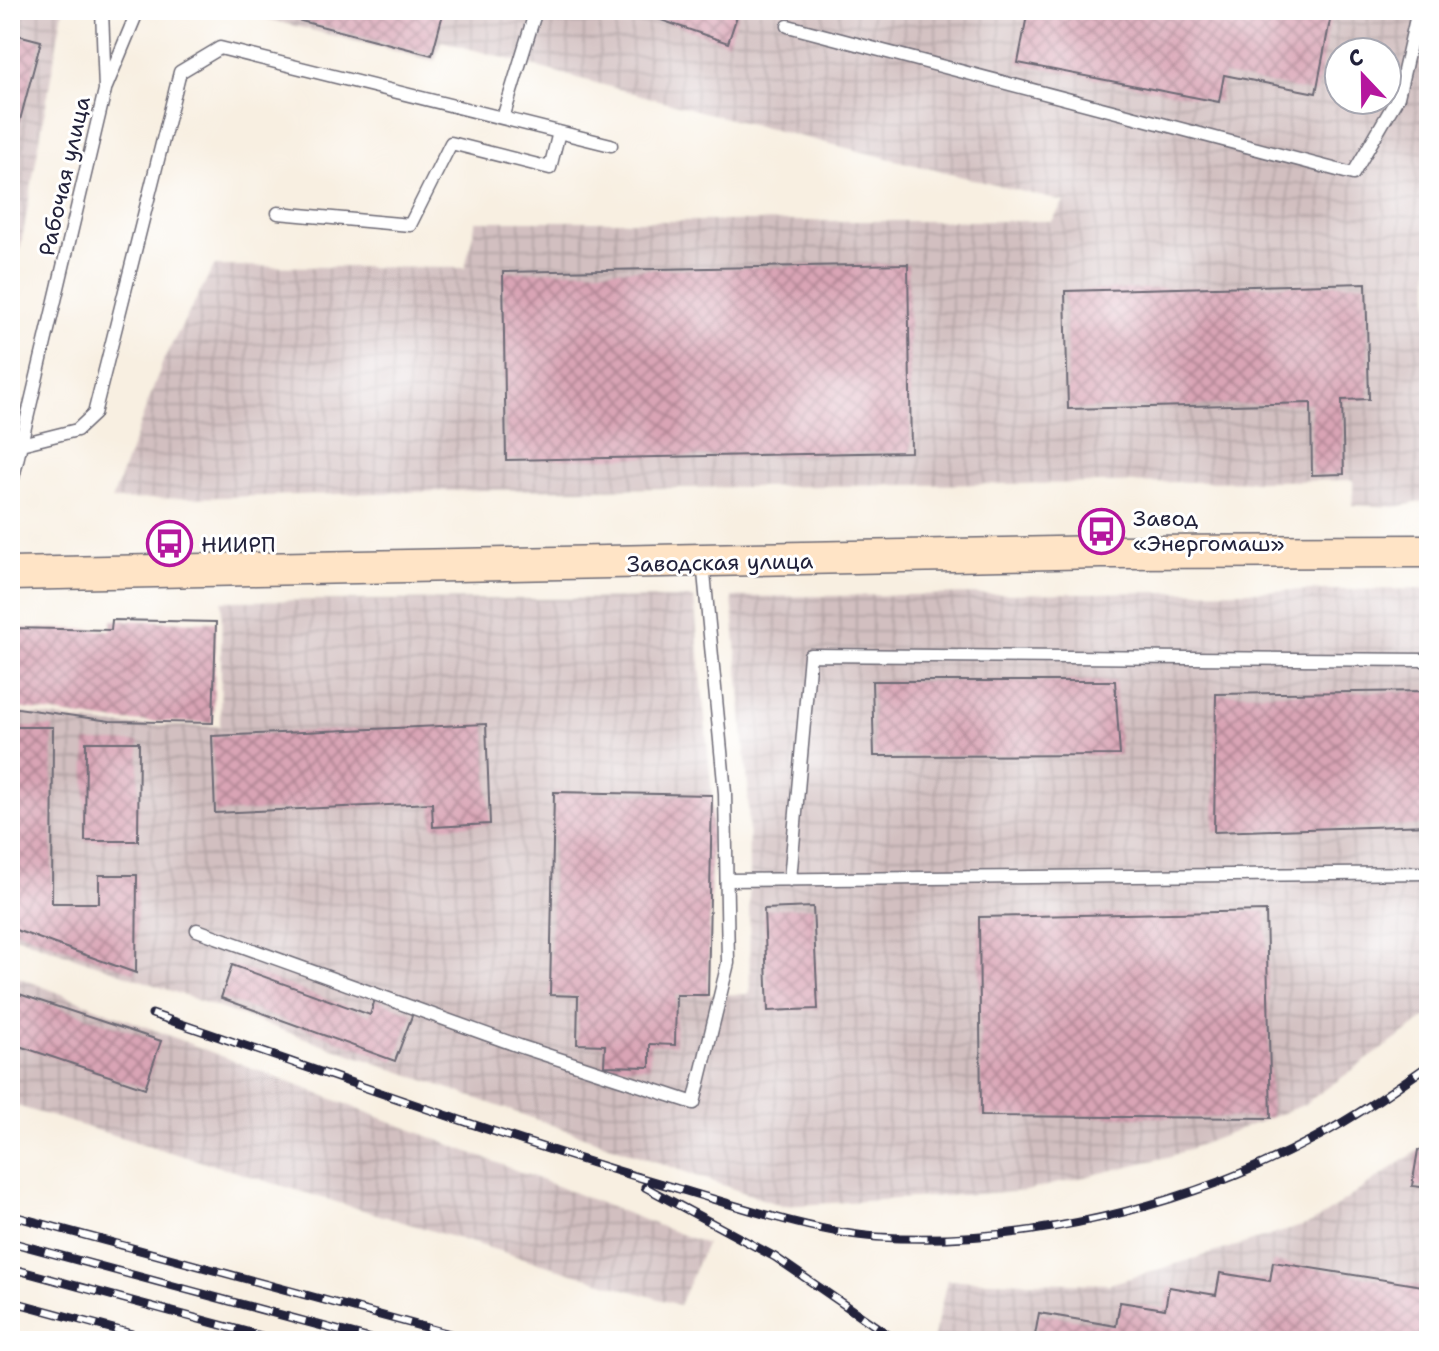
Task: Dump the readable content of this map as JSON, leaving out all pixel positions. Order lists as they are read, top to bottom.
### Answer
{
  "streets": {
    "street": ["Заводская улица"],
    "lane": ["Рабочая улица"]
  },
  "places": {
    "bus stop": ["Завод «Энергомаш»", "НИИРП"]
  },
  "north": "top"
}
